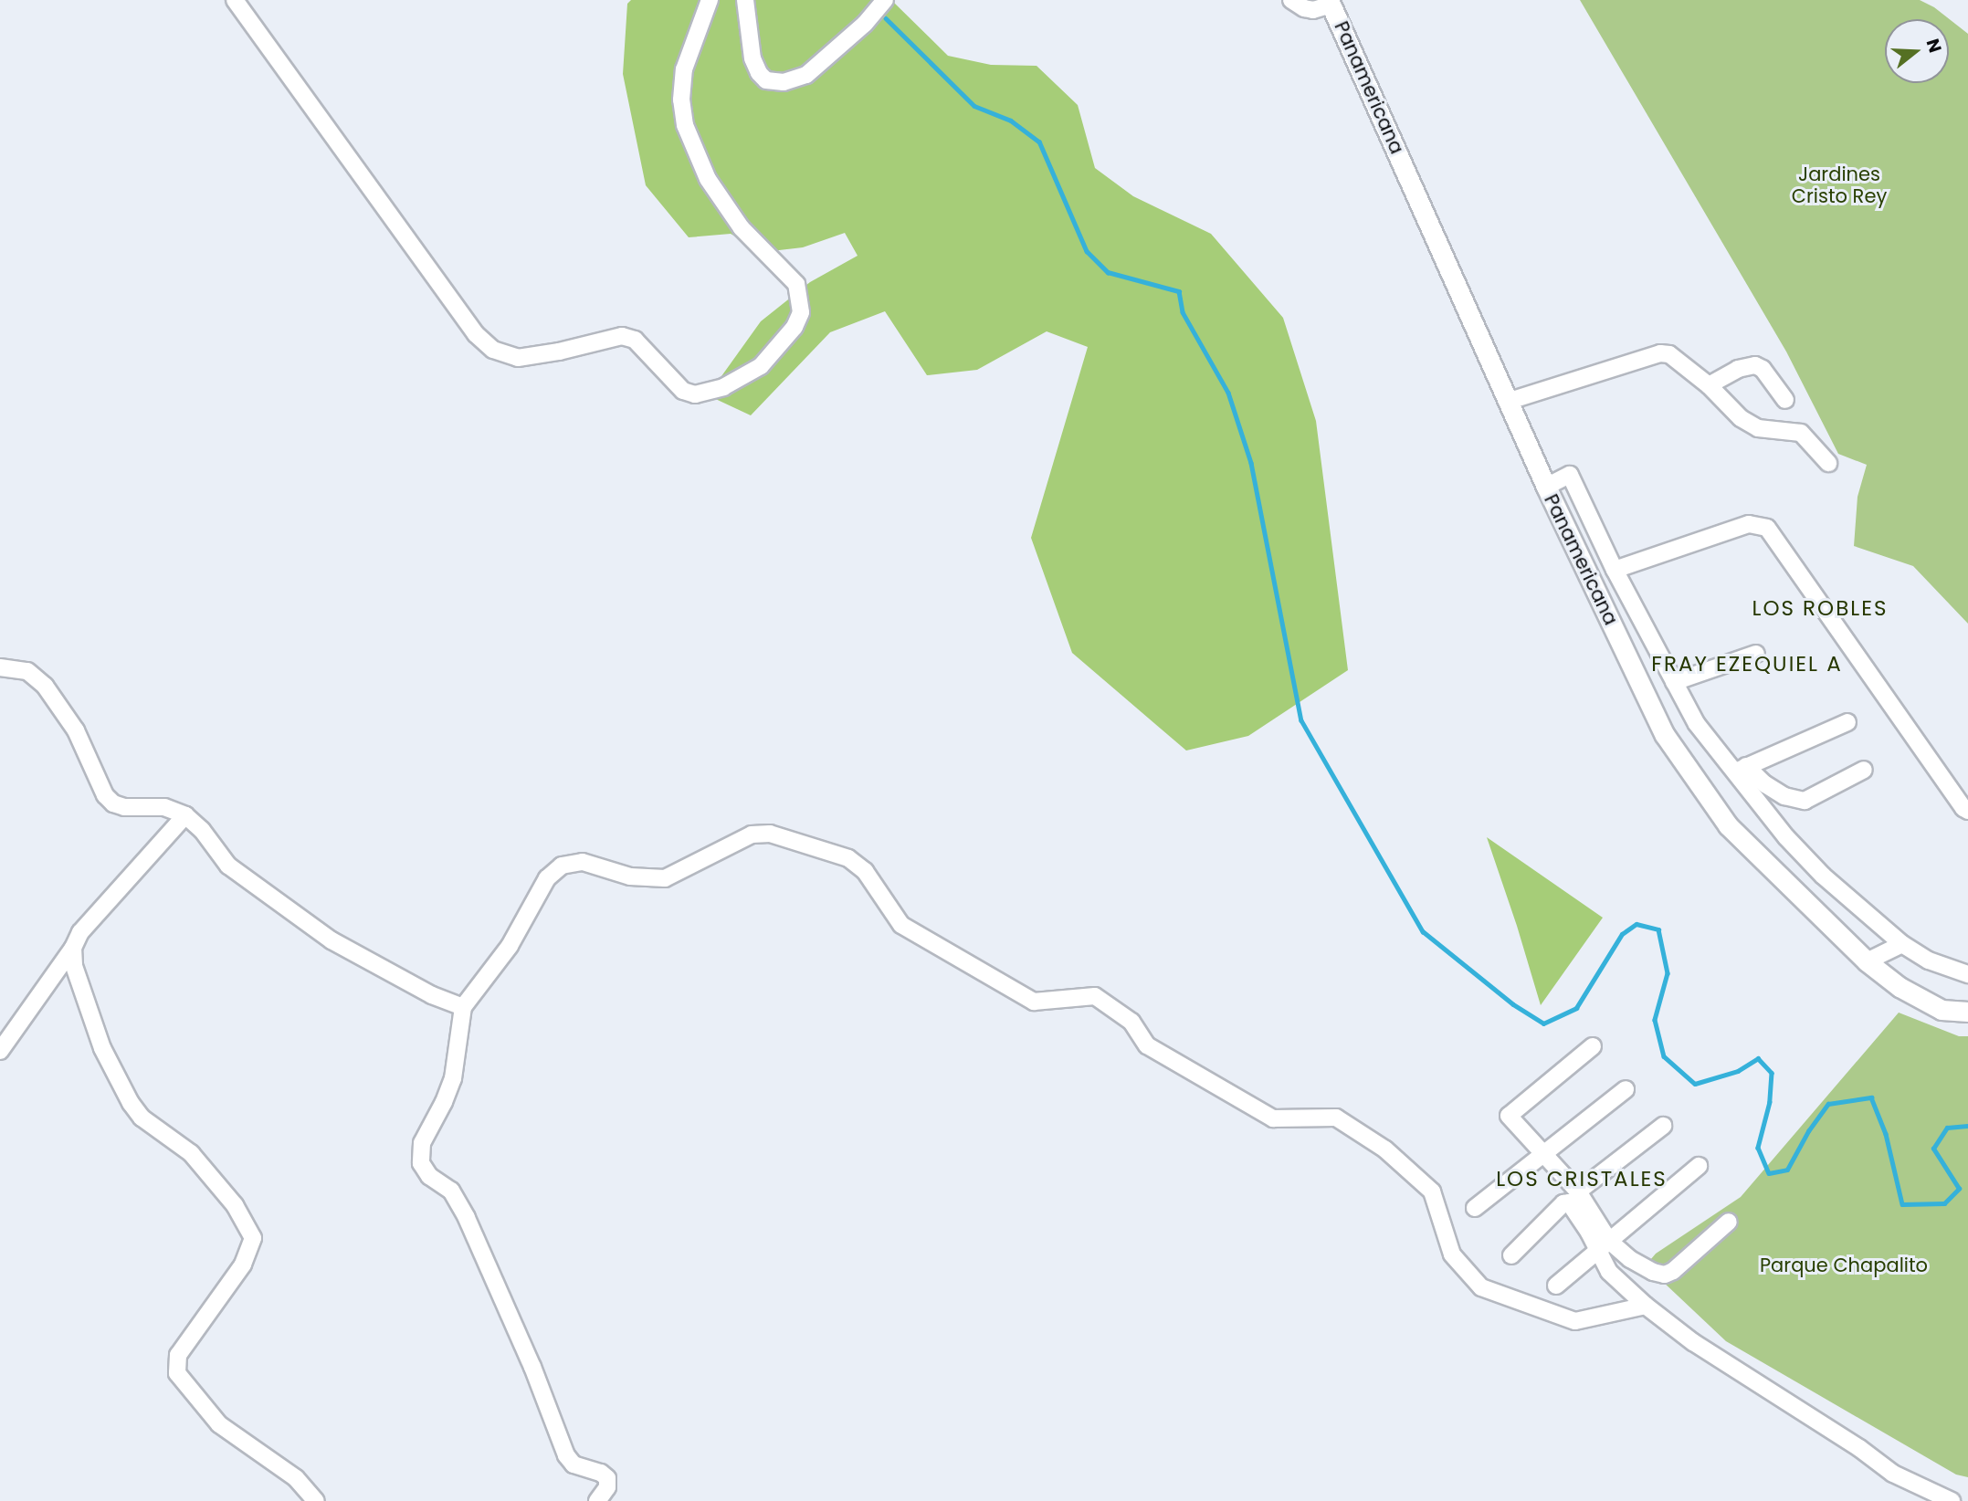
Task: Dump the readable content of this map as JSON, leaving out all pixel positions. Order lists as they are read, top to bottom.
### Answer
{
  "streets": {
    "main road": ["Panamericana"]
  },
  "districts": ["LOS ROBLES", "FRAY EZEQUIEL A", "LOS CRISTALES"],
  "parks": ["Jardines Cristo Rey", "Parque Chapalito"],
  "north": "right"
}
